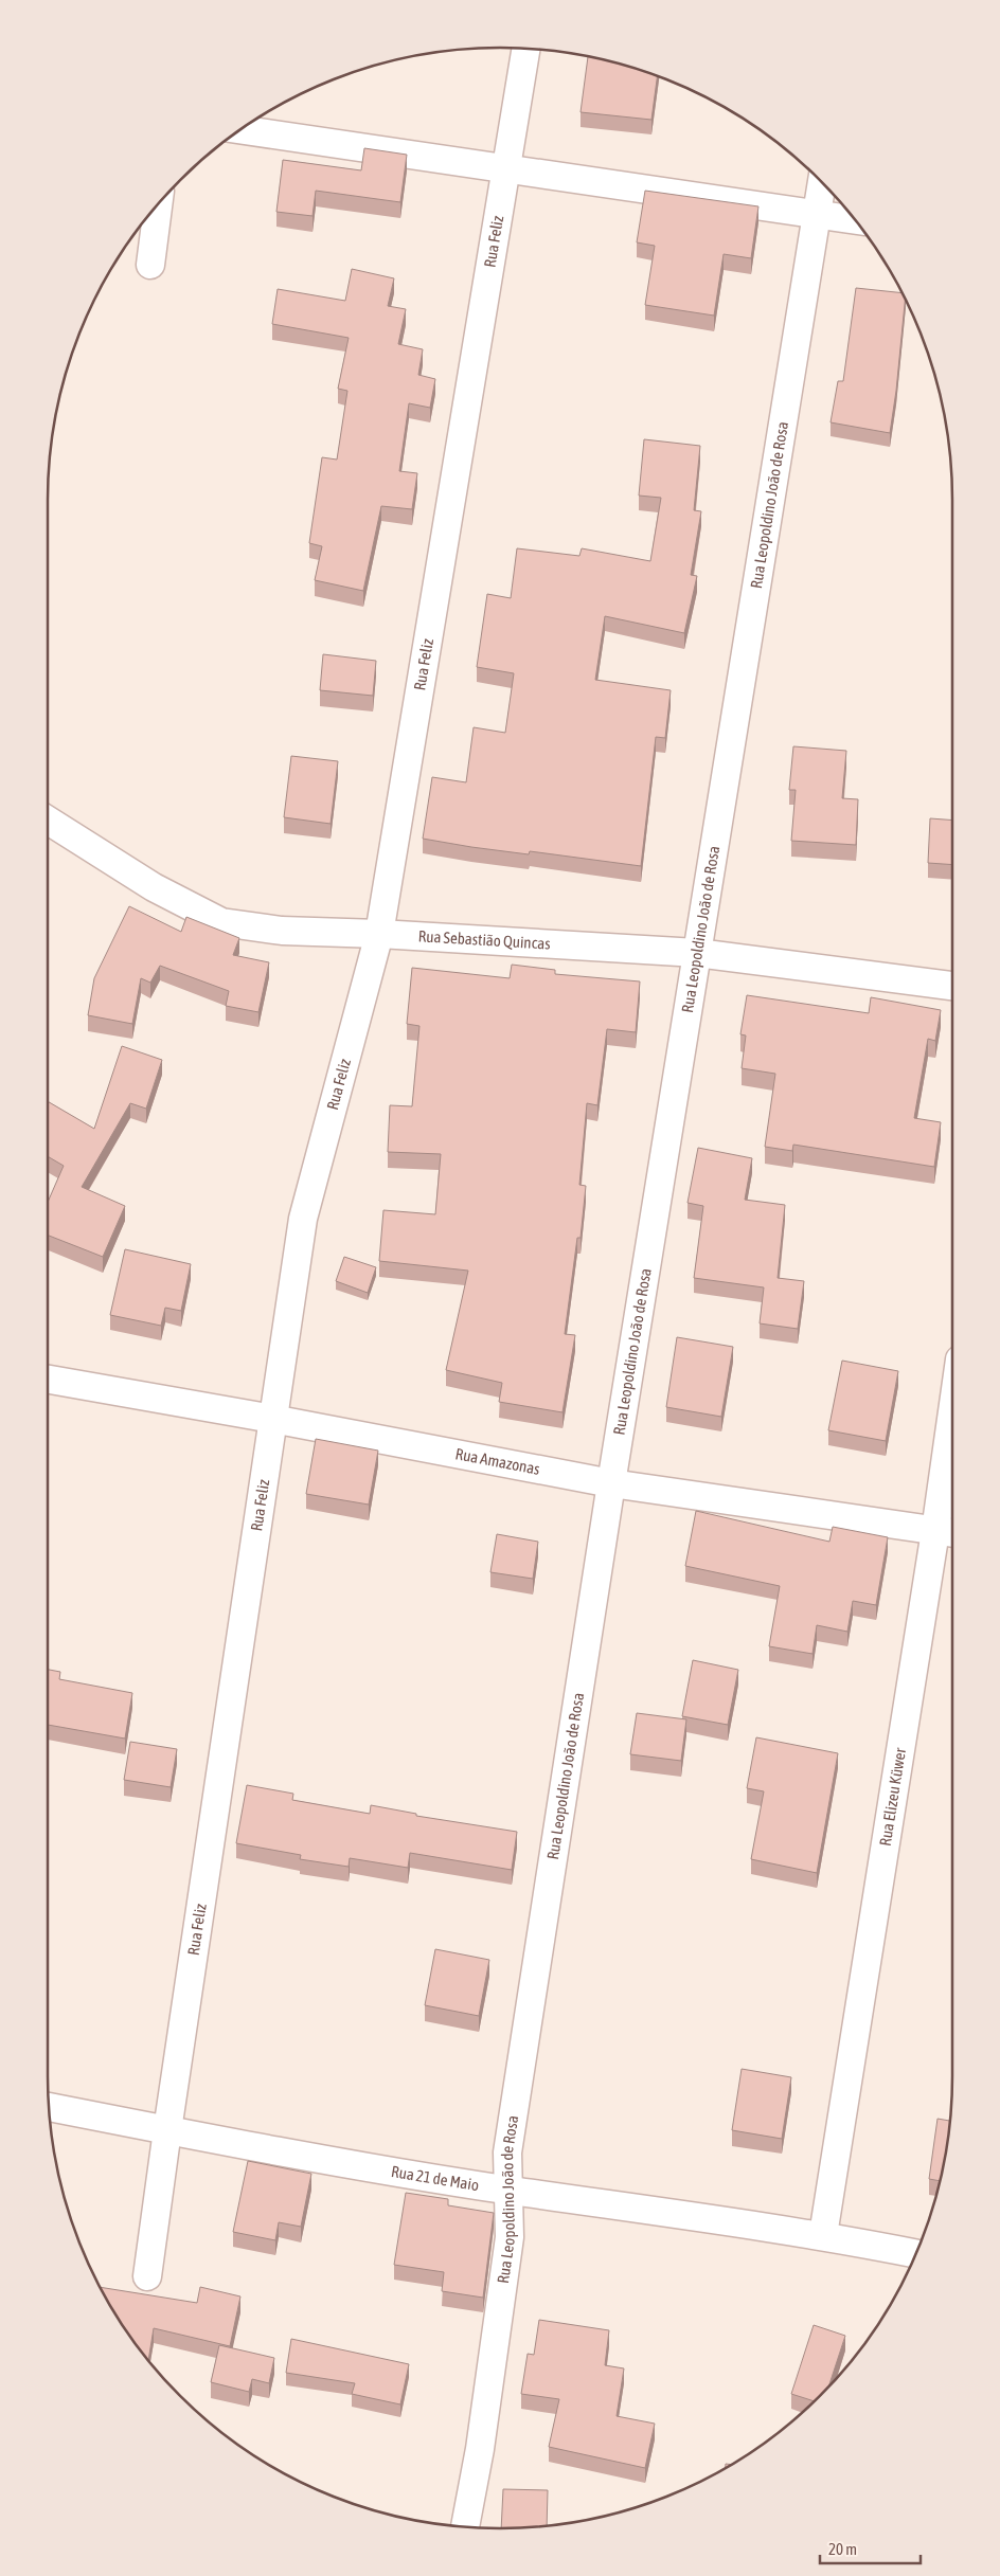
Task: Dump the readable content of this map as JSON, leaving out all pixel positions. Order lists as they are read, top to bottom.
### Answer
{
  "streets": {
    "street": [
      "Rua Feliz",
      "Rua Leopoldino João de Rosa",
      "Rua Sebastião Quincas",
      "Rua Amazonas",
      "Rua Elizeu Küwer",
      "Rua 21 de Maio"
    ]
  },
  "crossings": [
    ["Rua Feliz", "Rua Sebastião Quincas"],
    ["Rua Feliz", "Rua Amazonas"],
    ["Rua Feliz", "Rua 21 de Maio"],
    ["Rua Leopoldino João de Rosa", "Rua Sebastião Quincas"],
    ["Rua Leopoldino João de Rosa", "Rua Amazonas"],
    ["Rua Leopoldino João de Rosa", "Rua 21 de Maio"],
    ["Rua Amazonas", "Rua Elizeu Küwer"],
    ["Rua Elizeu Küwer", "Rua 21 de Maio"]
  ],
  "scale_bar": "20 m"
}
